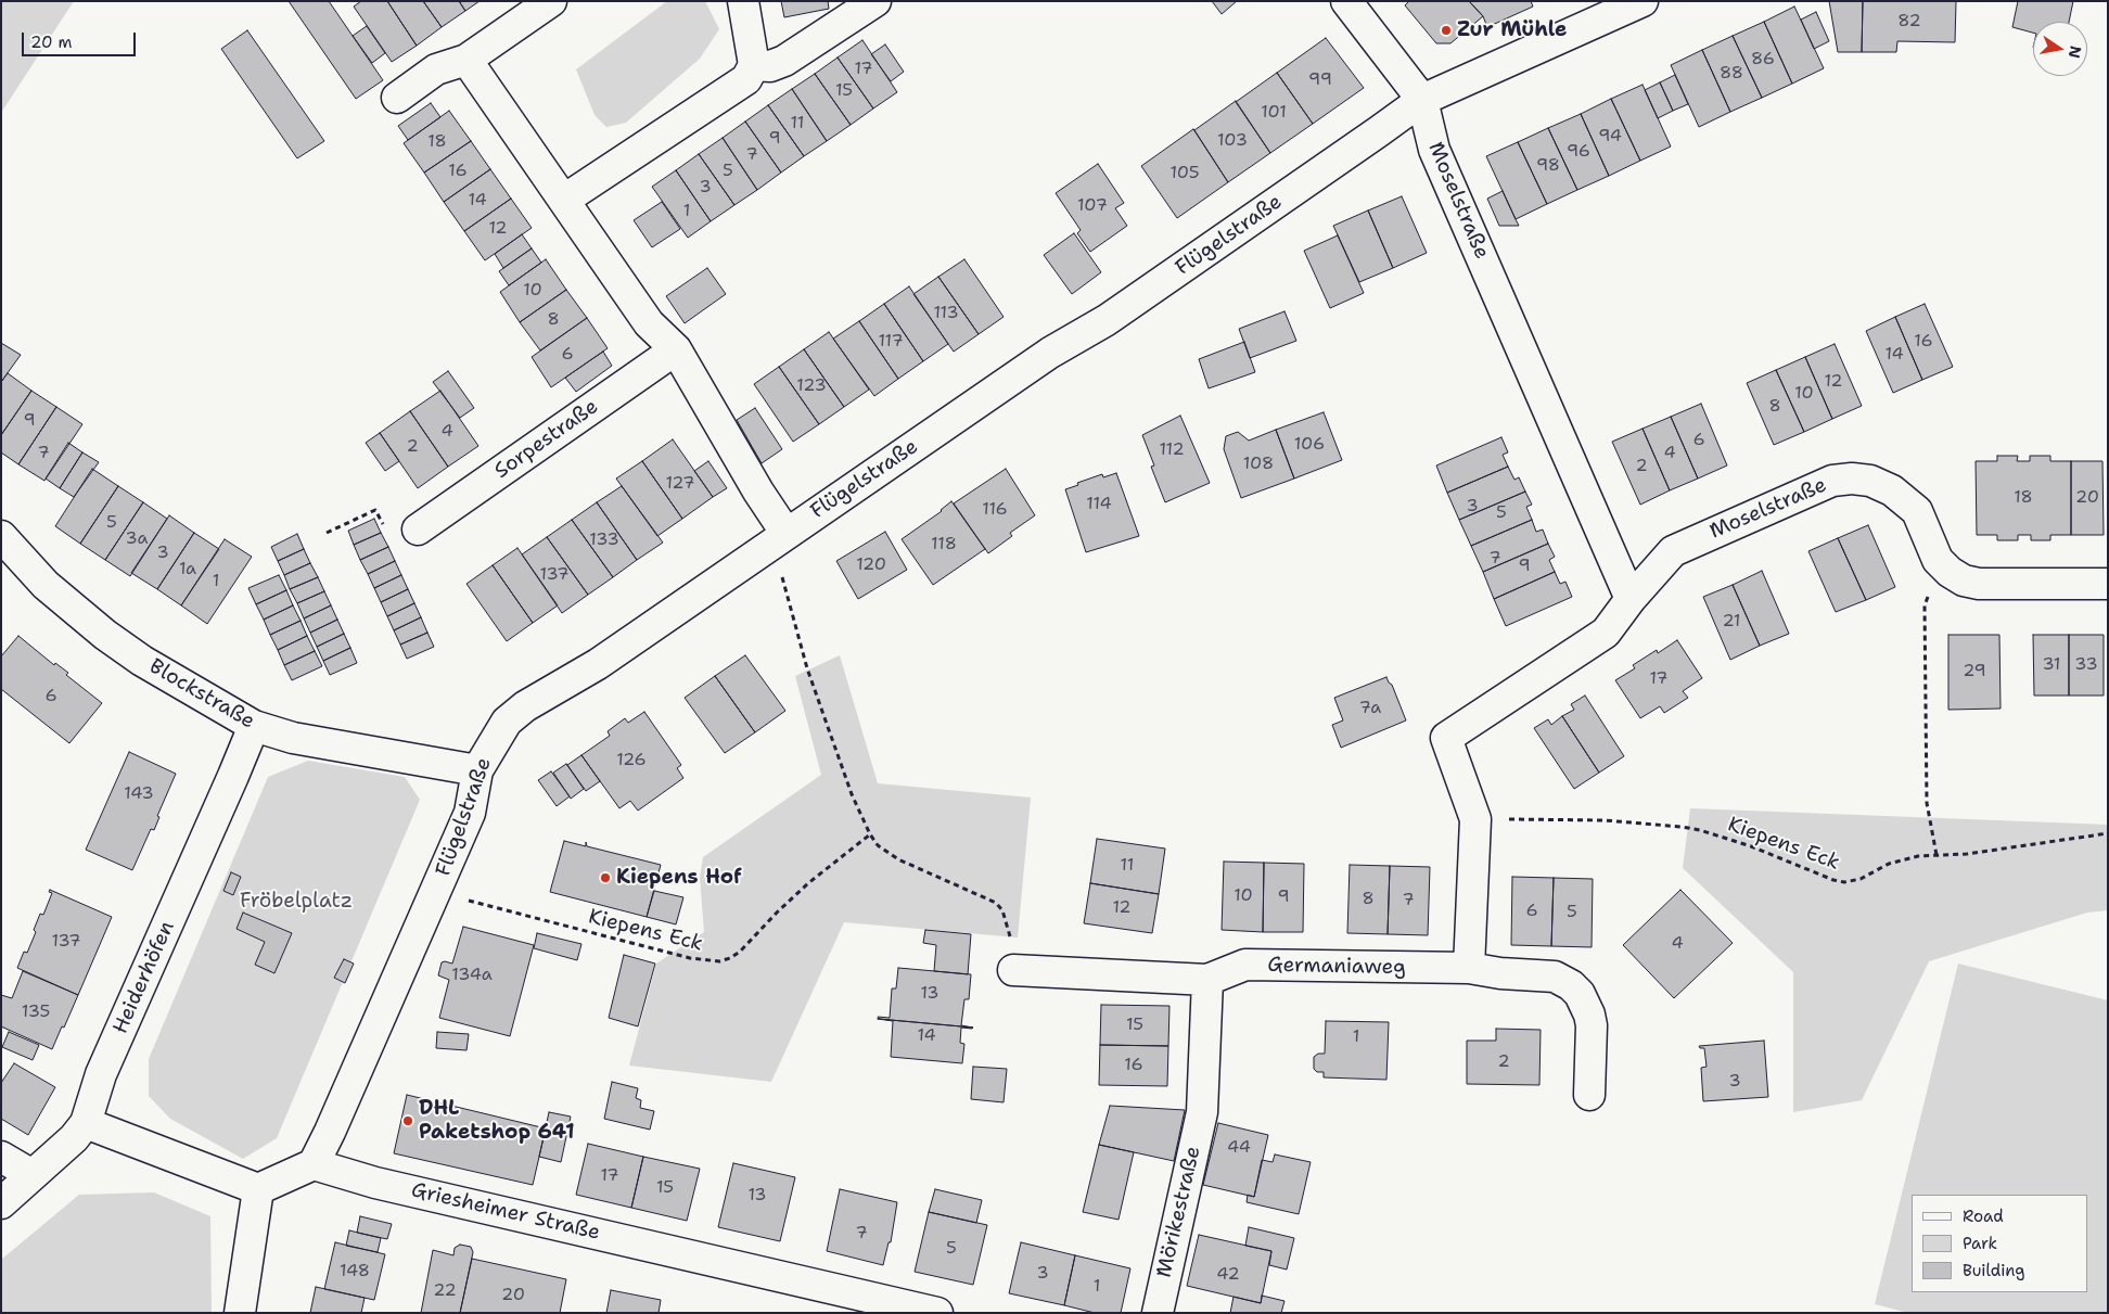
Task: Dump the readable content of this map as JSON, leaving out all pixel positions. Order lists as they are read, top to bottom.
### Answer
{
  "streets": {
    "street": [
      "Moselstraße",
      "Flügelstraße",
      "Sorpestraße",
      "Blockstraße",
      "Germaniaweg",
      "Heiderhöfen",
      "Griesheimer Straße",
      "Mörikestraße"
    ],
    "path": ["Kiepens Eck"]
  },
  "crossings": [
    ["Moselstraße", "Flügelstraße"],
    ["Moselstraße", "Kiepens Eck"],
    ["Flügelstraße", "Blockstraße"],
    ["Flügelstraße", "Kiepens Eck"],
    ["Flügelstraße", "Griesheimer Straße"],
    ["Blockstraße", "Heiderhöfen"],
    ["Germaniaweg", "Mörikestraße"]
  ],
  "parks": ["Fröbelplatz"],
  "places": ["Zur Mühle", "Kiepens Hof", "DHL Paketshop 641"],
  "house_numbers": [
    "82",
    "86",
    "17",
    "88",
    "99",
    "15",
    "101",
    "11",
    "94",
    "9",
    "103",
    "18",
    "96",
    "7",
    "98",
    "16",
    "5",
    "105",
    "3",
    "14",
    "107",
    "1",
    "12",
    "10",
    "113",
    "8",
    "117",
    "16",
    "6",
    "14",
    "12",
    "123",
    "10",
    "8",
    "9",
    "4",
    "6",
    "106",
    "2",
    "112",
    "7",
    "4",
    "108",
    "2",
    "127",
    "18",
    "20",
    "114",
    "3",
    "116",
    "5",
    "5",
    "3a",
    "133",
    "118",
    "3",
    "7",
    "120",
    "9",
    "1a",
    "137",
    "1",
    "21",
    "31",
    "33",
    "29",
    "17",
    "6",
    "7a",
    "126",
    "143",
    "11",
    "10",
    "9",
    "8",
    "7",
    "12",
    "6",
    "5",
    "137",
    "4",
    "134a",
    "13",
    "135",
    "15",
    "14",
    "1",
    "2",
    "16",
    "3",
    "44",
    "17",
    "15",
    "13",
    "7",
    "5",
    "148",
    "3",
    "42",
    "1",
    "22",
    "20"
  ],
  "legend": ["Road", "Park", "Building"],
  "scale_bar": "20 m",
  "north": "right"
}
